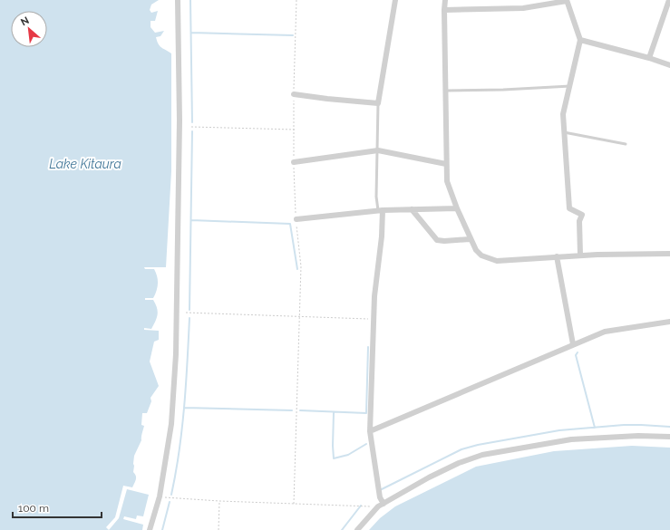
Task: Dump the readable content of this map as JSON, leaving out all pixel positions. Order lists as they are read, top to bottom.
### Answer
{
  "water": ["Lake Kitaura"],
  "scale_bar": "100 m",
  "north": "top left"
}
